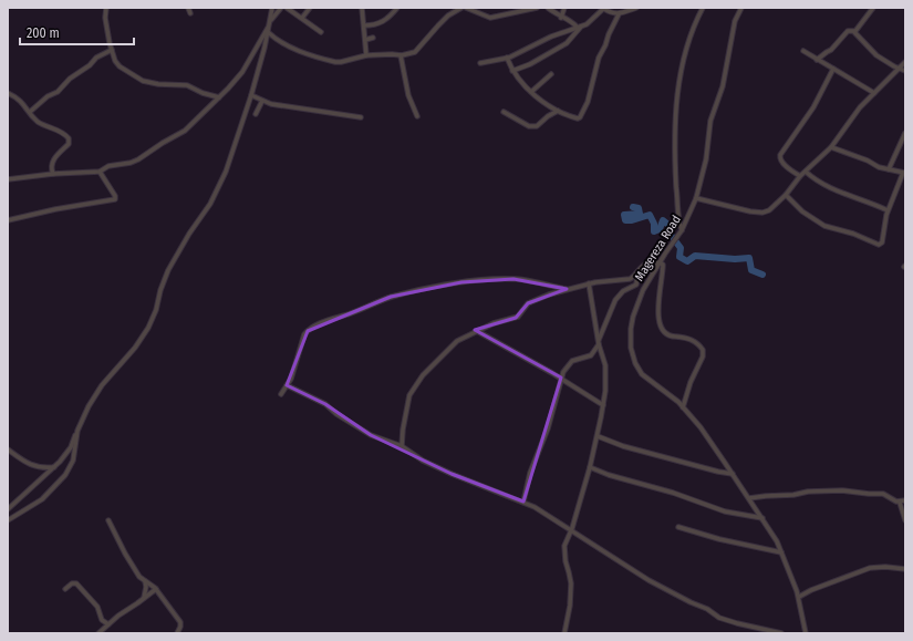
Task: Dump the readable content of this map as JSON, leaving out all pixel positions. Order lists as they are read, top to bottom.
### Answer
{
  "streets": {
    "street": ["Magereza Road"]
  },
  "scale_bar": "200 m"
}
